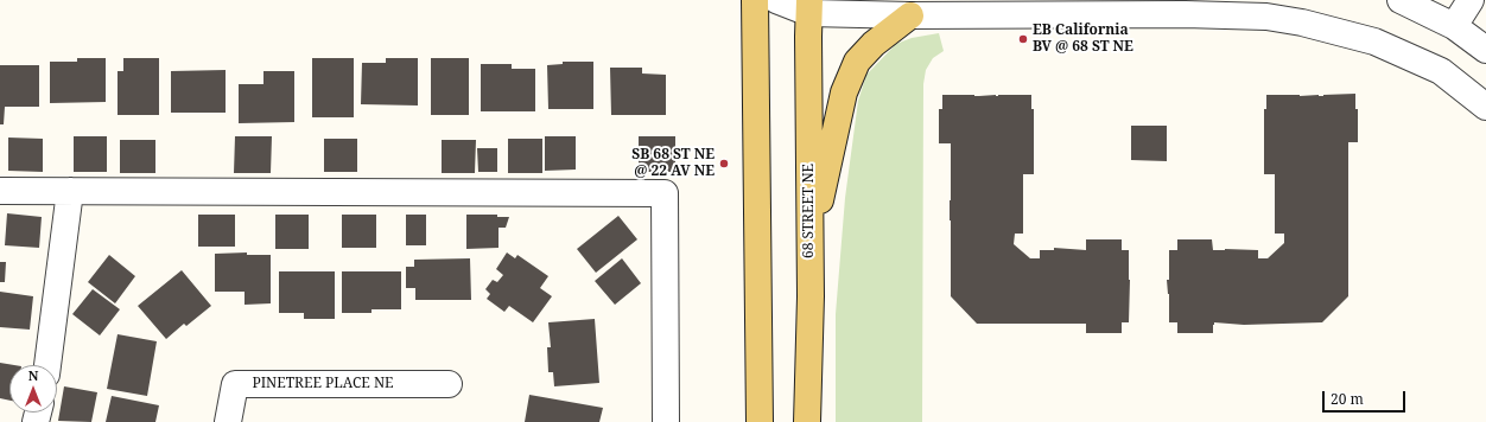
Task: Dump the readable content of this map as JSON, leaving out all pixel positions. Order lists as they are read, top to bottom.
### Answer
{
  "streets": {
    "main road": ["68 STREET NE"],
    "street": ["PINETREE PLACE NE"]
  },
  "places": ["EB California BV @ 68 ST NE", "SB 68 ST NE @ 22 AV NE"],
  "scale_bar": "20 m",
  "north": "top"
}
